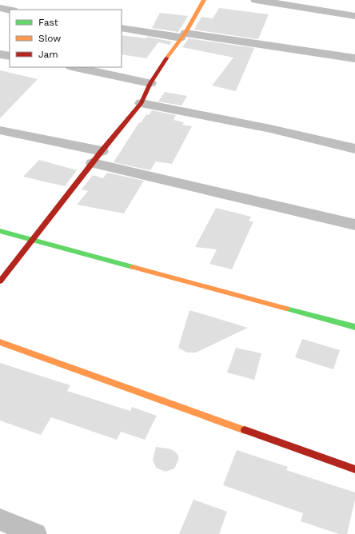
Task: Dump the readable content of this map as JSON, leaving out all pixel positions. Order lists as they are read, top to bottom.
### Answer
{
  "legend": ["Fast", "Slow", "Jam"]
}
